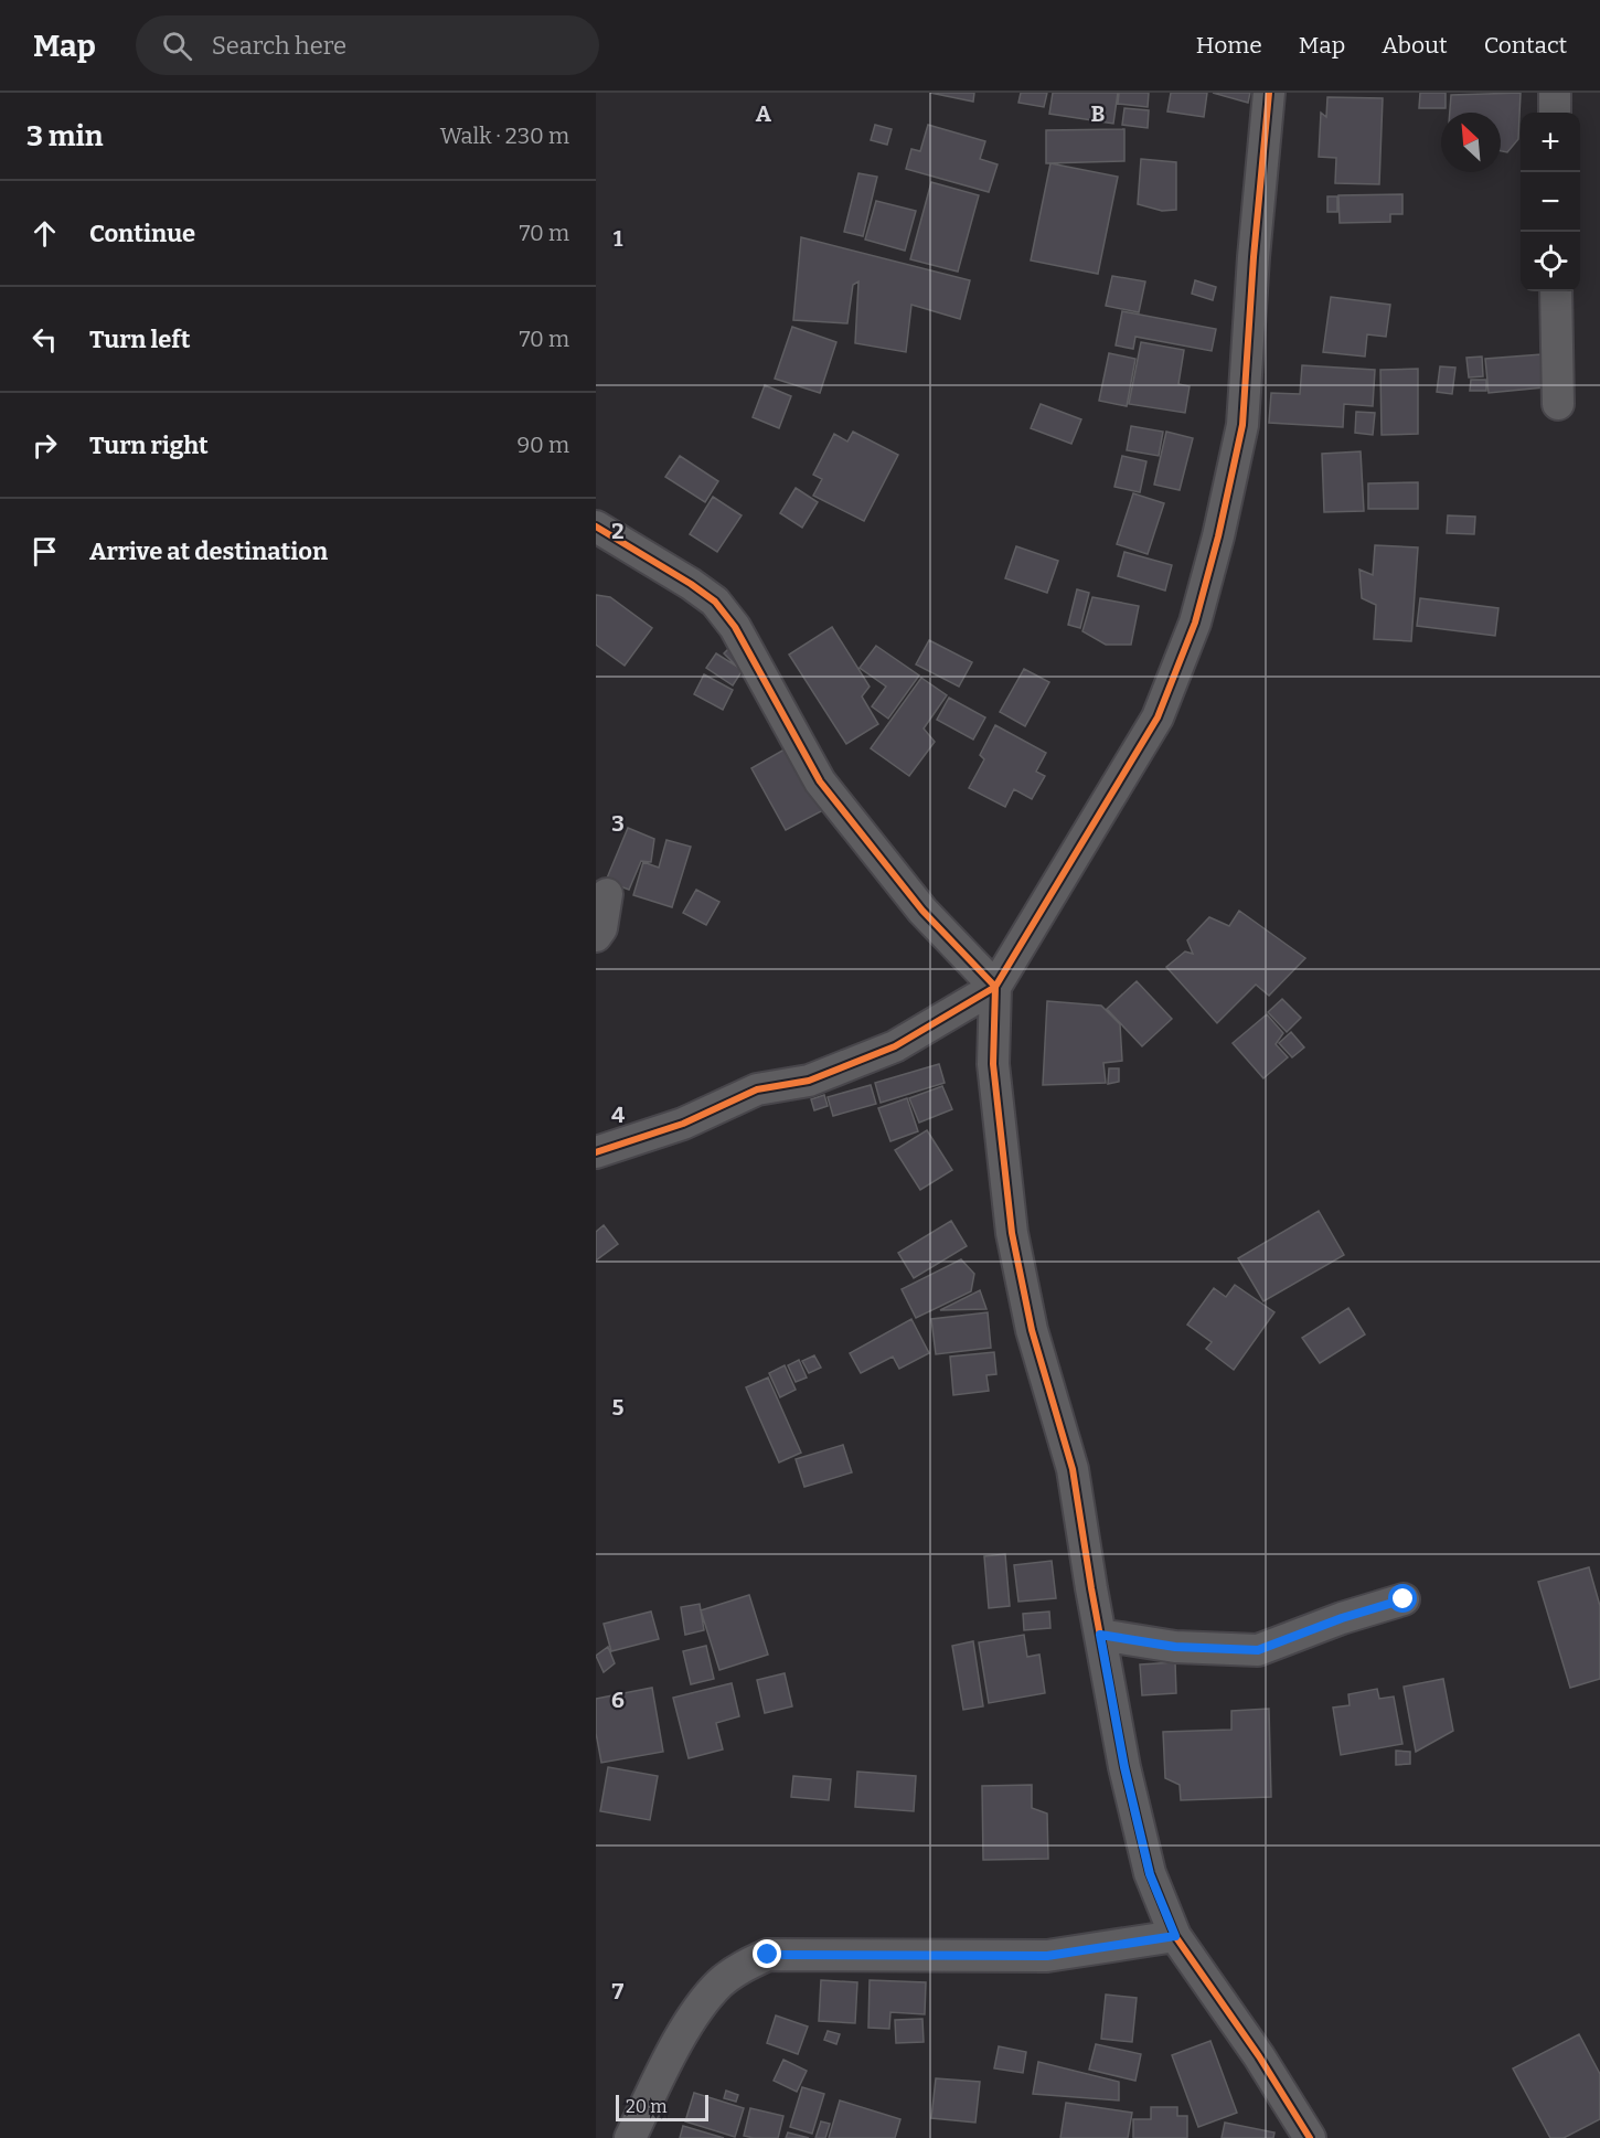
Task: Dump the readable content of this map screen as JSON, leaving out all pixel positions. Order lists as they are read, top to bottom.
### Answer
{
  "scale_bar": "20 m",
  "north": "top left",
  "page": {
    "header": "Map",
    "search": "Search here",
    "nav": [
      "Home",
      "Map",
      "About",
      "Contact"
    ],
    "heading": ["3 min", "Walk · 230 m"],
    "map_buttons": ["+", "−"],
    "list": [
      ["Continue", "70 m"],
      ["Turn left", "70 m"],
      ["Turn right", "90 m"],
      "Arrive at destination"
    ],
    "scale": "20 m"
  },
  "grid": {
    "columns": ["A", "B"],
    "rows": [
      "1",
      "2",
      "3",
      "4",
      "5",
      "6",
      "7"
    ]
  }
}
